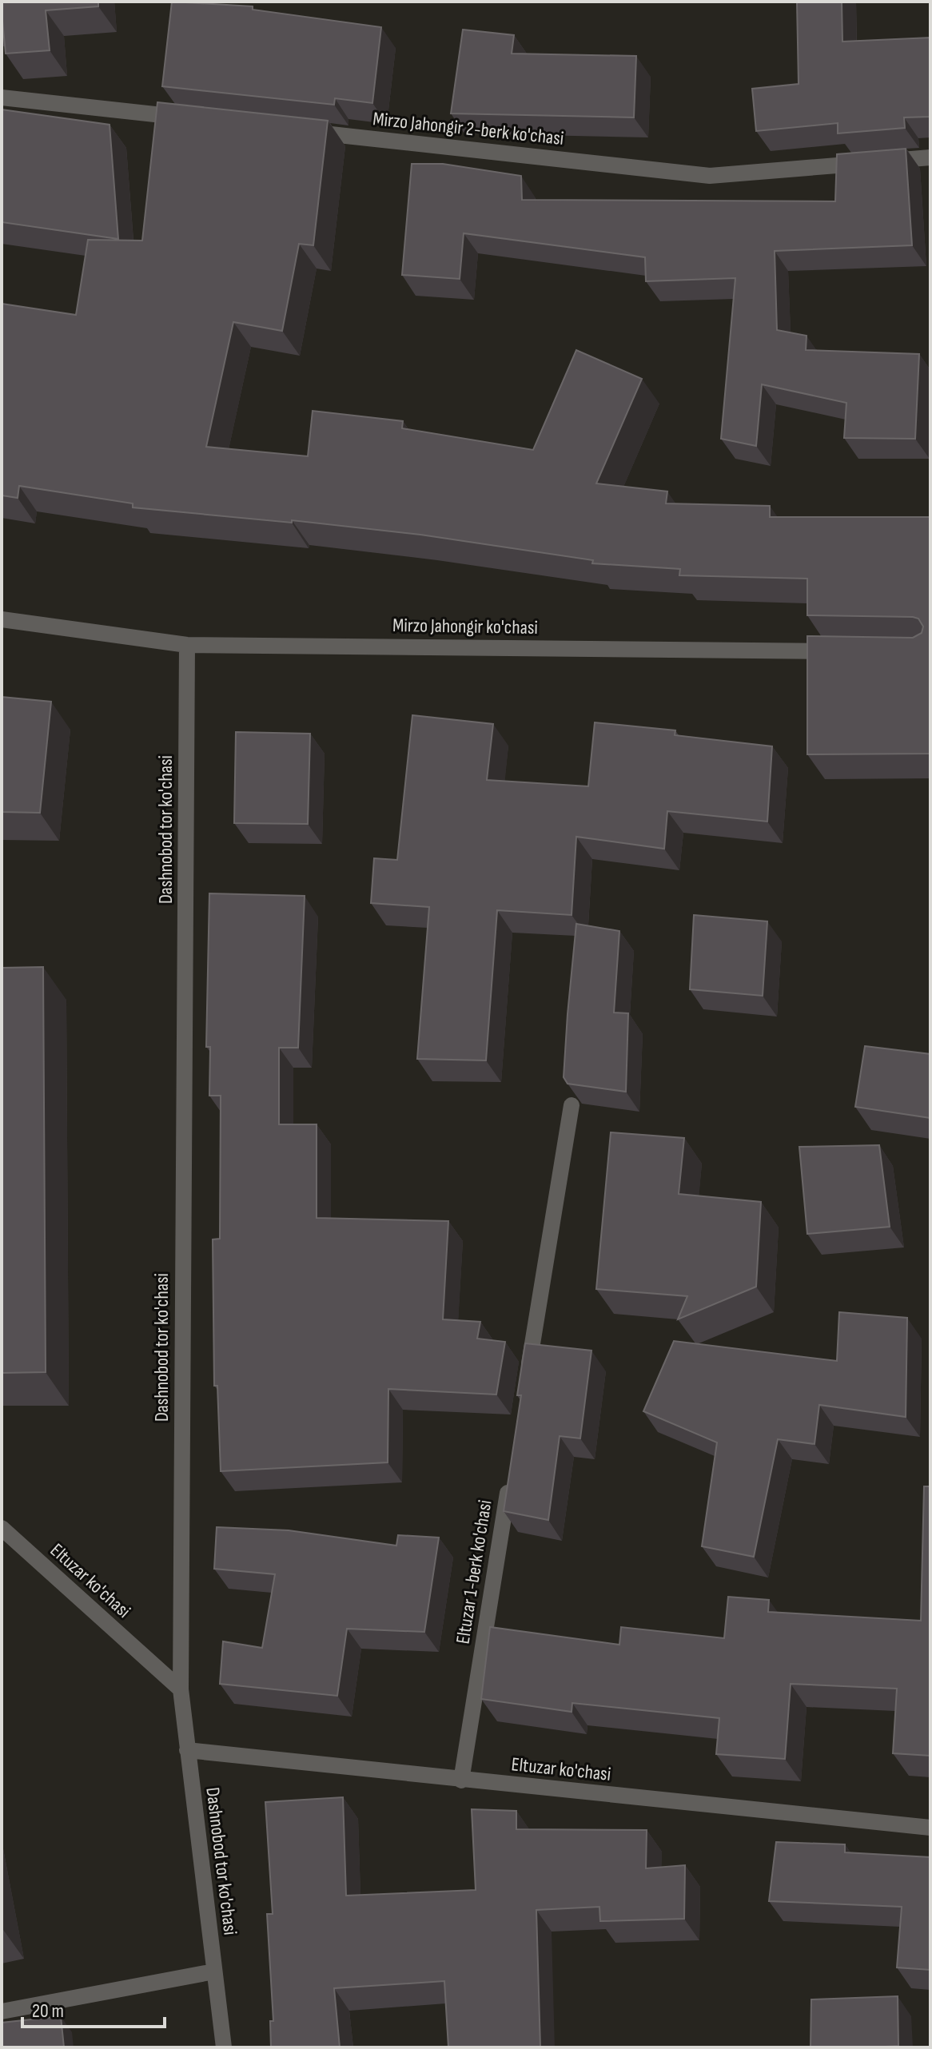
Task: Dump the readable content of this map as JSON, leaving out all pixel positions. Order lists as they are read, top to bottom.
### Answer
{
  "streets": {
    "street": [
      "Mirzo Jahongir 2-berk ko'chasi",
      "Mirzo Jahongir ko'chasi",
      "Dashnobod tor ko'chasi",
      "Eltuzar 1-berk ko'chasi",
      "Eltuzar ko'chasi"
    ]
  },
  "crossings": [
    ["Mirzo Jahongir ko'chasi", "Dashnobod tor ko'chasi"],
    ["Dashnobod tor ko'chasi", "Eltuzar ko'chasi"],
    ["Eltuzar 1-berk ko'chasi", "Eltuzar ko'chasi"]
  ],
  "scale_bar": "20 m"
}
